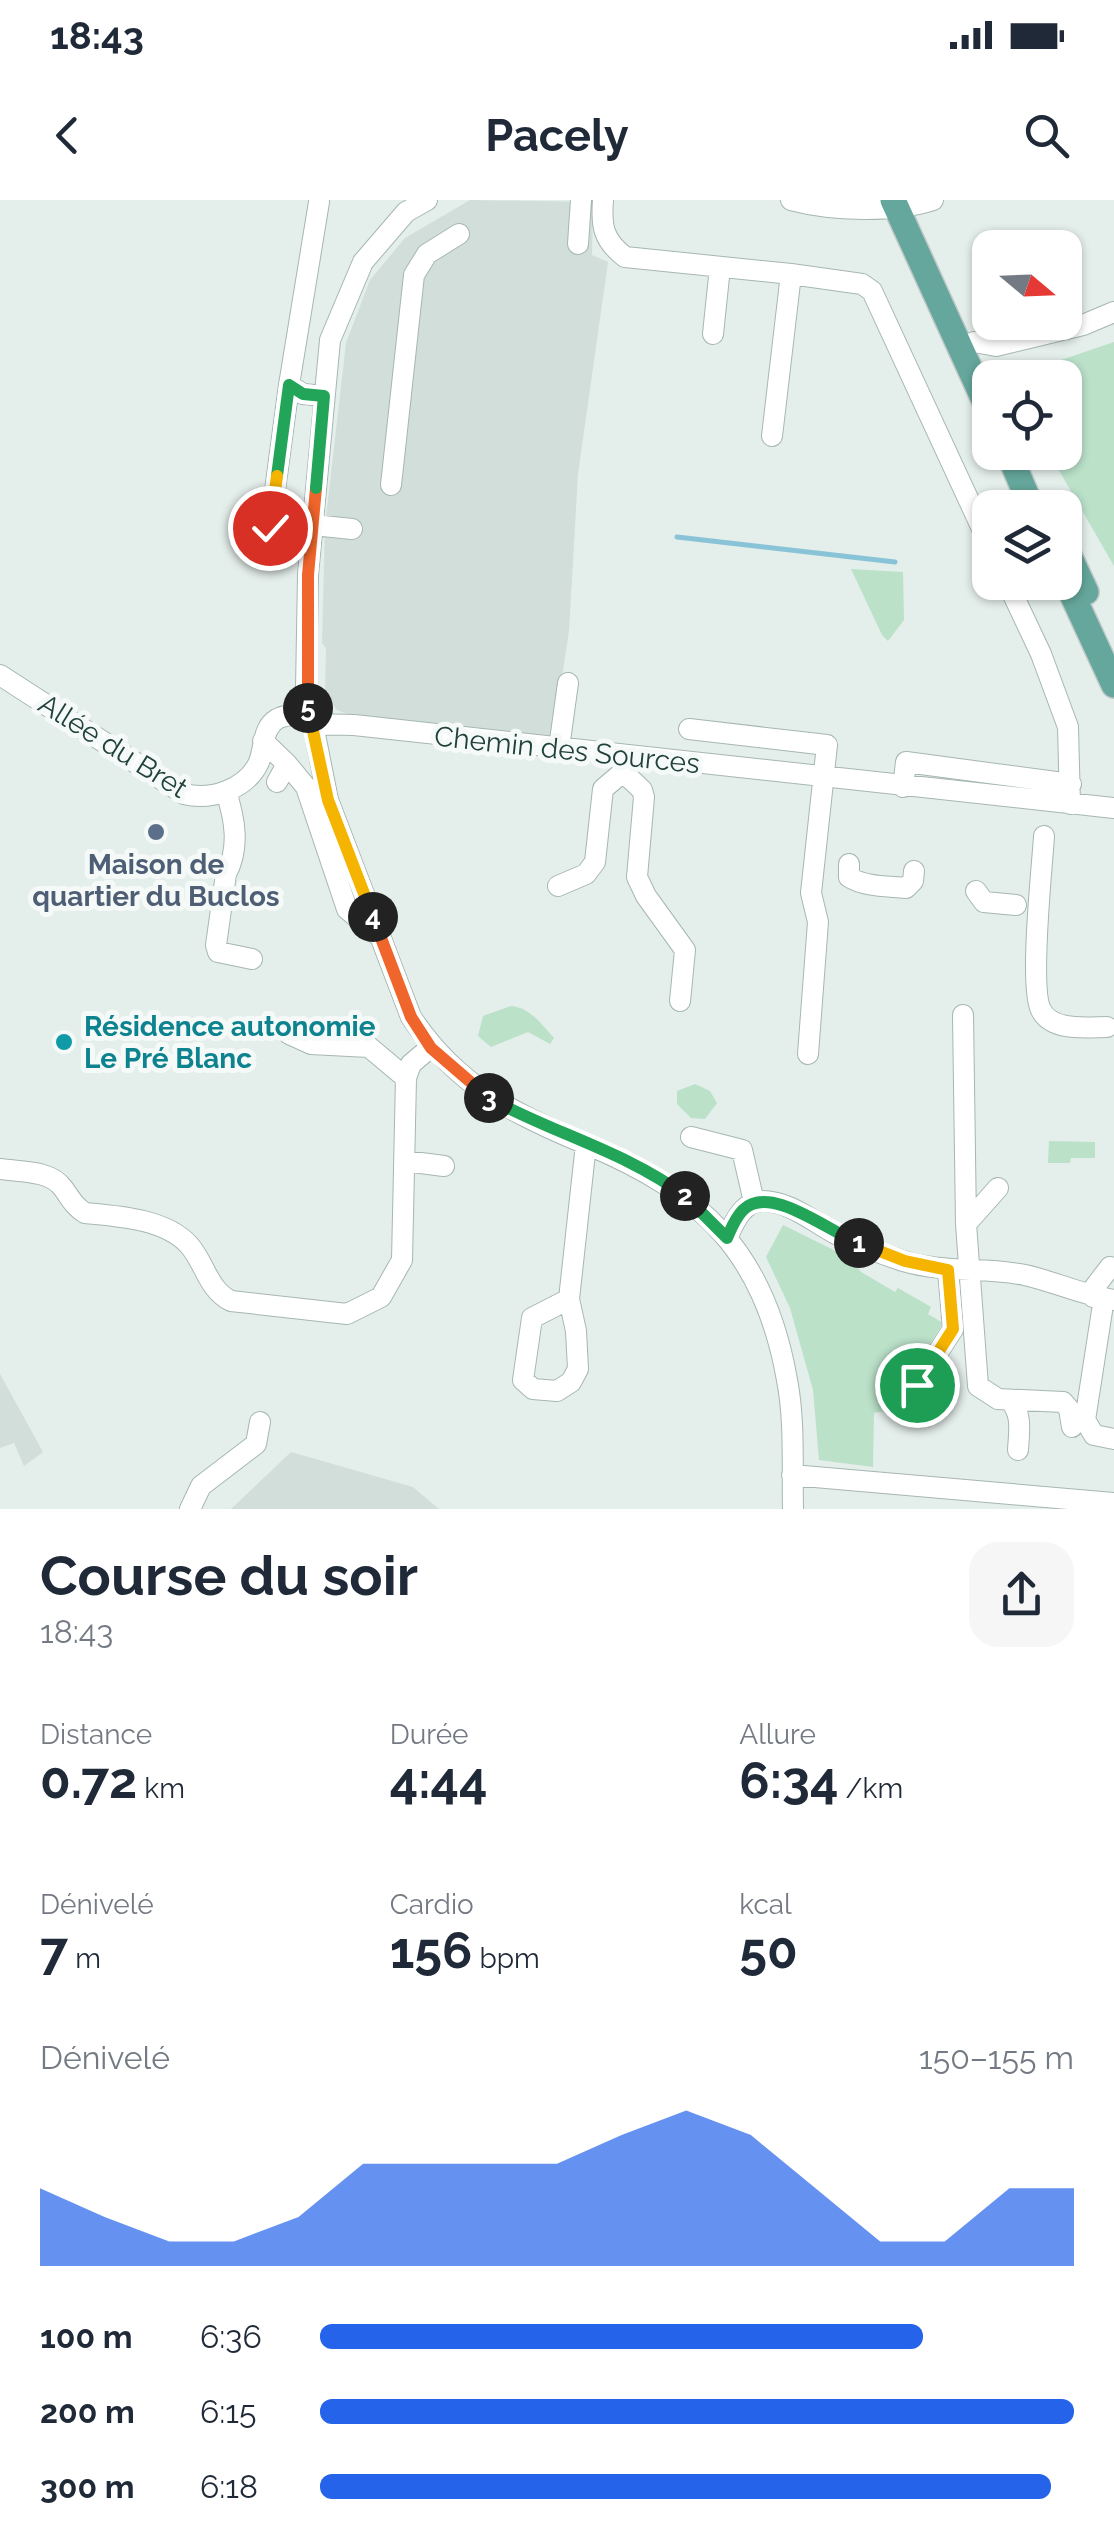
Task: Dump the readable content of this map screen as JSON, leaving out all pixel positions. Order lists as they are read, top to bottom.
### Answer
{
  "streets": {
    "street": ["Allée du Bret", "Chemin des Sources"]
  },
  "crossings": [
    ["Allée du Bret", "Chemin des Sources"]
  ],
  "places": ["Maison de quartier du Buclos", "Résidence autonomie Le Pré Blanc"],
  "north": "right",
  "page": {
    "status": "18:43",
    "header": "Pacely",
    "pins": [
      "5",
      "4",
      "3",
      "2",
      "1"
    ],
    "heading": ["Course du soir", "18:43"],
    "stats": [
      ["Distance", "0.72 km"],
      ["Durée", "4:44"],
      ["Allure", "6:34 /km"],
      ["Dénivelé", "7 m"],
      ["Cardio", "156 bpm"],
      ["kcal", "50"]
    ],
    "chart": ["Dénivelé", "150–155 m"],
    "list": [
      {
        "name": "100 m",
        "note": "6:36"
      },
      {
        "name": "200 m",
        "note": "6:15"
      },
      {
        "name": "300 m",
        "note": "6:18"
      }
    ]
  }
}
